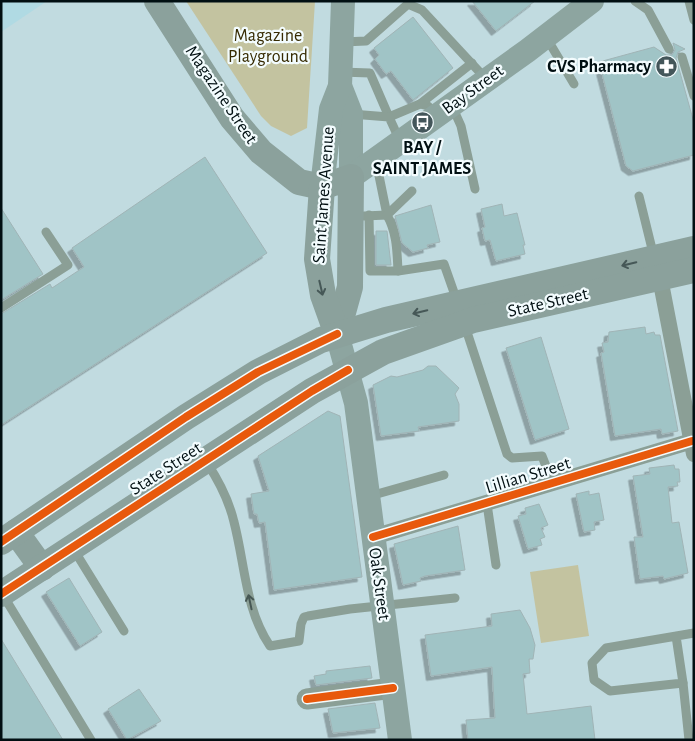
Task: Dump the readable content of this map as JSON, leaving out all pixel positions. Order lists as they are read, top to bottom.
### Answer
{
  "streets": {
    "main road": [
      "Bay Street",
      "Magazine Street",
      "Saint James Avenue",
      "State Street",
      "Oak Street"
    ],
    "street": ["Lillian Street"]
  },
  "crossings": [
    ["Bay Street", "Saint James Avenue"],
    ["Magazine Street", "Saint James Avenue"],
    ["Saint James Avenue", "State Street"],
    ["Saint James Avenue", "Oak Street"],
    ["State Street", "Oak Street"],
    ["Lillian Street", "Oak Street"]
  ],
  "parks": ["Magazine Playground"],
  "places": {
    "pharmacy": ["CVS Pharmacy"],
    "bus stop": ["BAY / SAINT JAMES"]
  }
}
